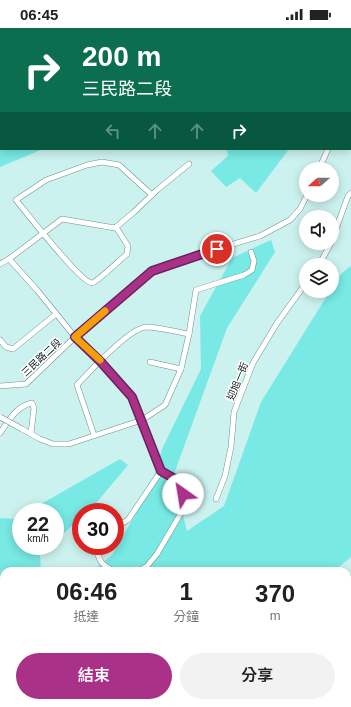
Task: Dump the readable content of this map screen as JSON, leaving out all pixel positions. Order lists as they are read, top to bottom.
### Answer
{
  "streets": {
    "street": ["三民路二段", "迎旭一街"]
  },
  "north": "left",
  "page": {
    "status": "06:45",
    "turn": ["200 m", "三民路二段"],
    "speed": "22 km/h",
    "limit": "30",
    "eta": [
      "06:46",
      "抵達",
      "1",
      "分鐘",
      "370",
      "m"
    ],
    "buttons": ["結束", "分享"]
  }
}
